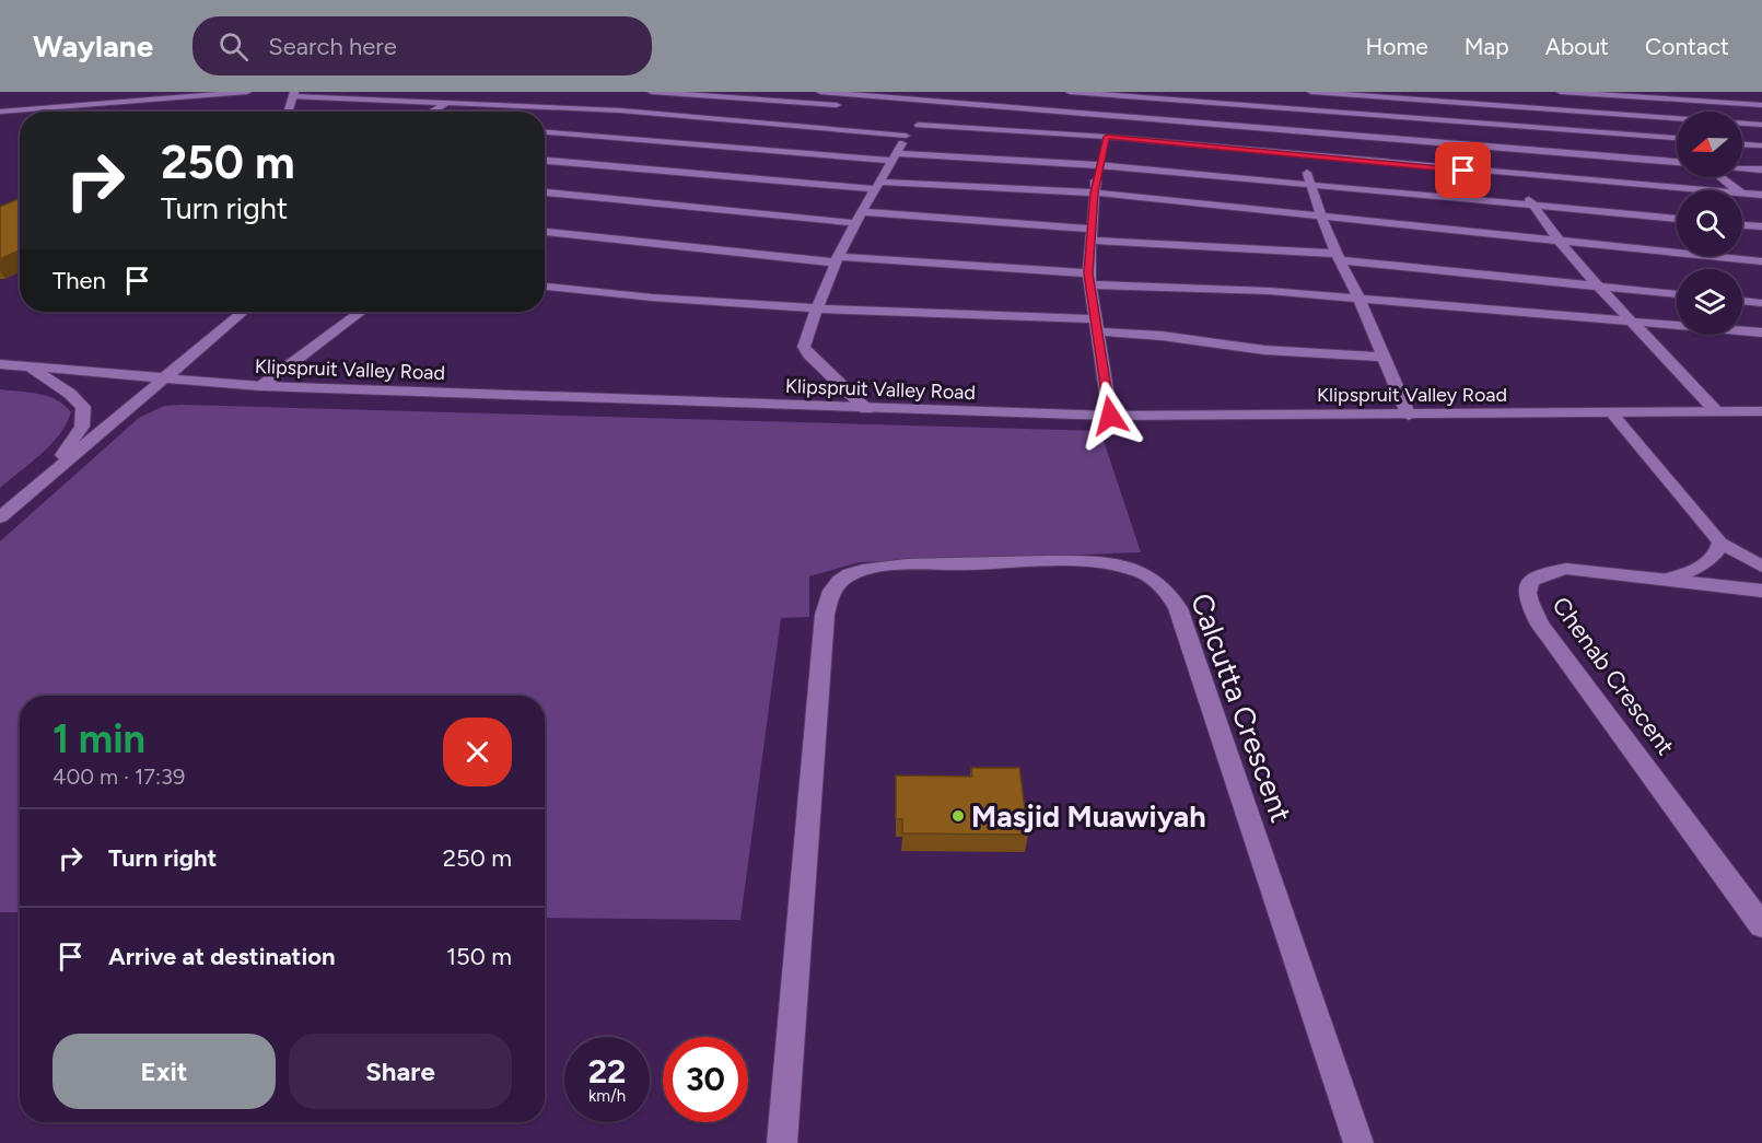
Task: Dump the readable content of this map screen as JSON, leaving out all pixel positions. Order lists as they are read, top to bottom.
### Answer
{
  "streets": {
    "street": ["Klipspruit Valley Road", "Chenab Crescent", "Calcutta Crescent"]
  },
  "places": ["Masjid Muawiyah"],
  "north": "left",
  "page": {
    "header": "Waylane",
    "search": "Search here",
    "nav": [
      "Home",
      "Map",
      "About",
      "Contact"
    ],
    "turn": ["250 m", "Turn right"],
    "then": "Then",
    "heading": ["1 min", "400 m · 17:39"],
    "list": [
      {
        "name": "Turn right",
        "value": "250 m"
      },
      {
        "name": "Arrive at destination",
        "value": "150 m"
      }
    ],
    "buttons": ["Exit", "Share"],
    "speed": "22 km/h",
    "limit": "30"
  }
}
